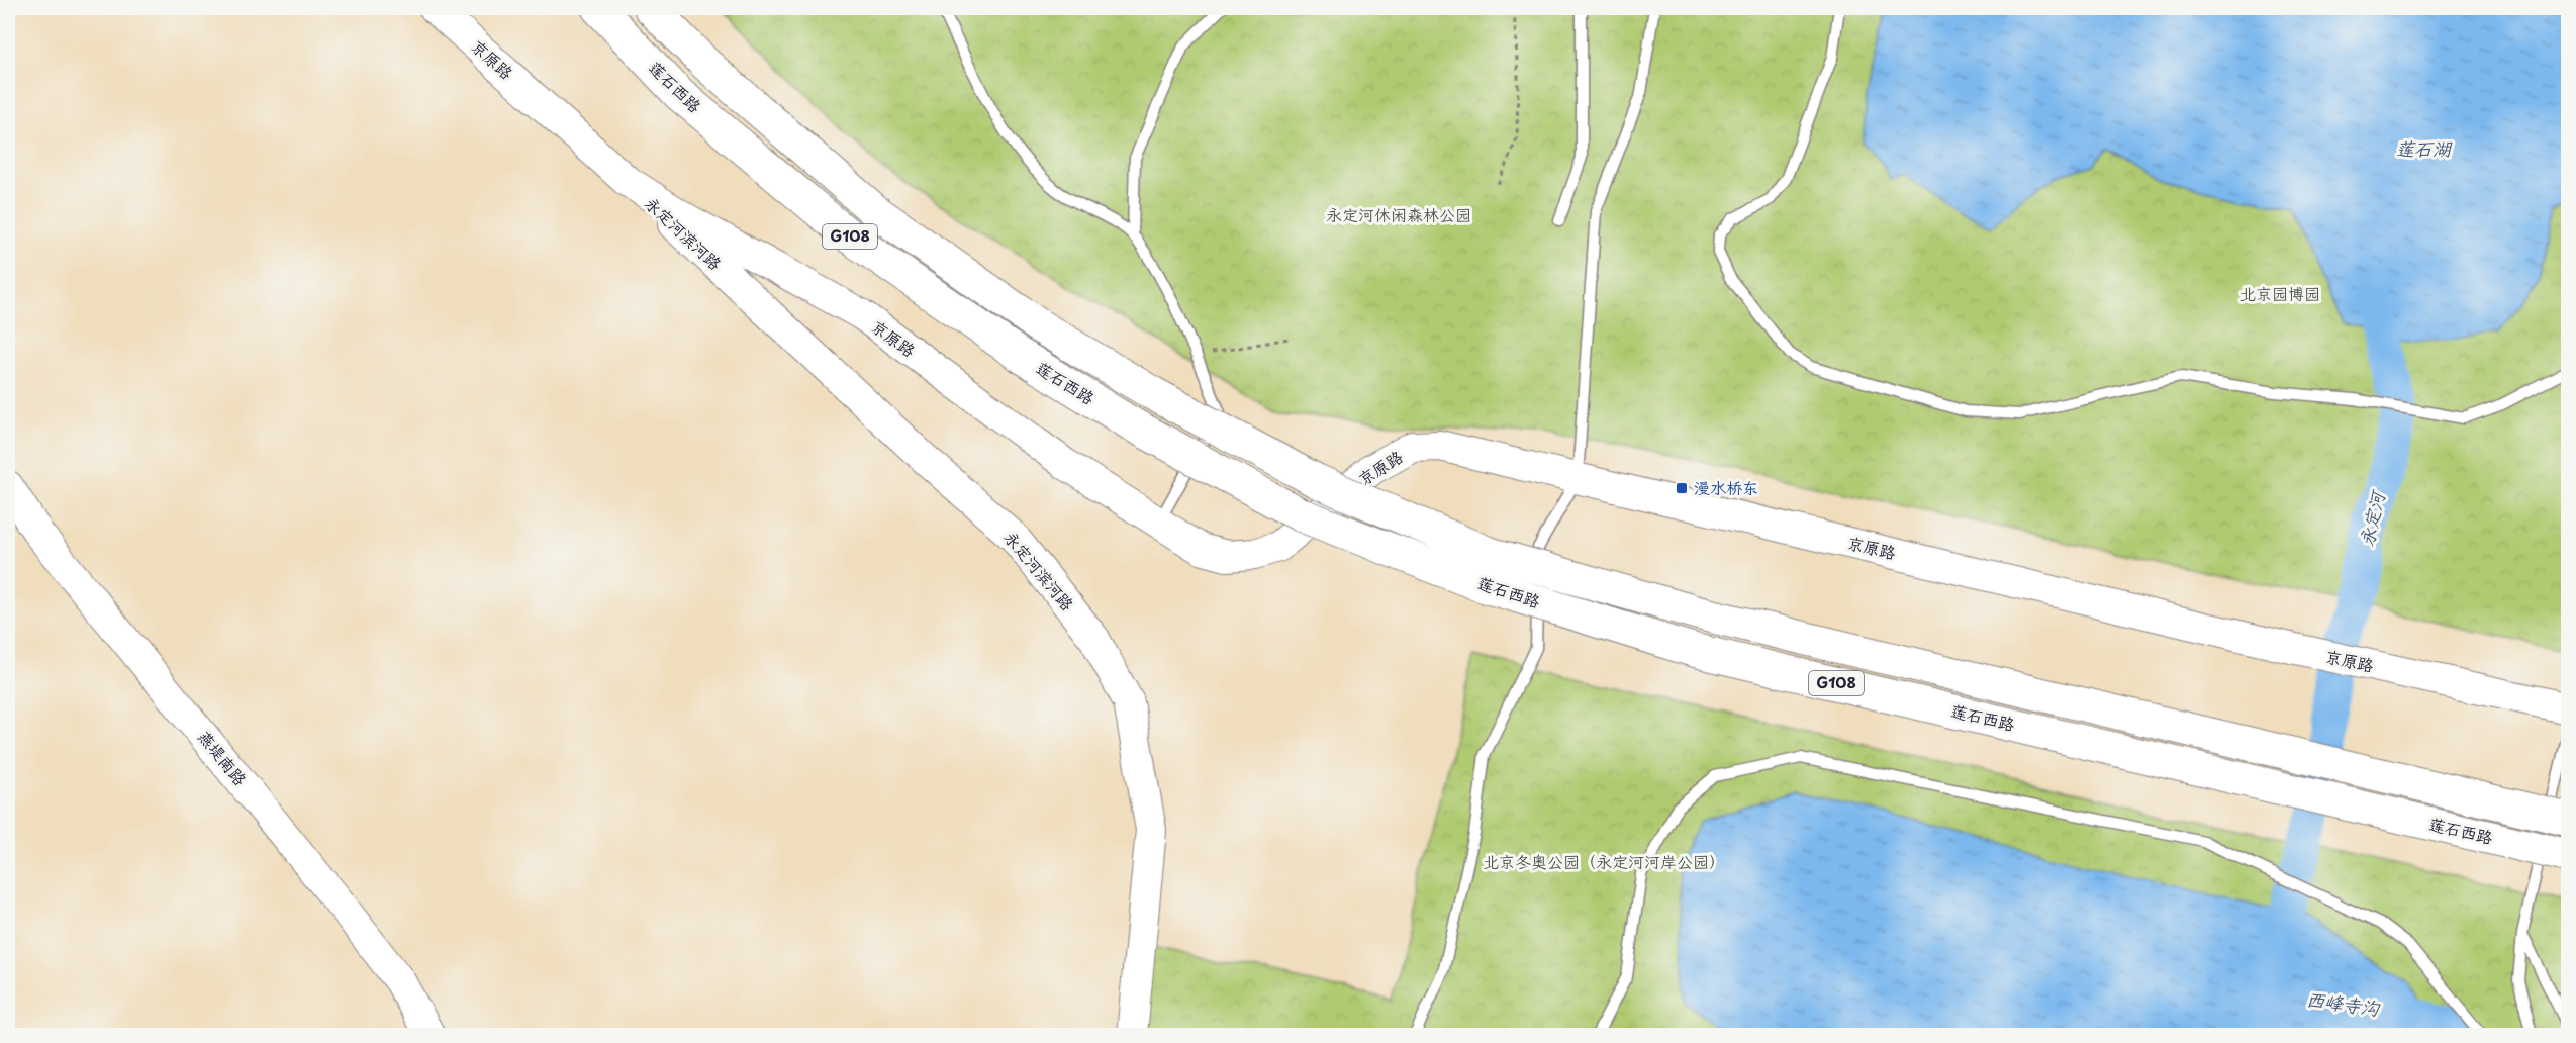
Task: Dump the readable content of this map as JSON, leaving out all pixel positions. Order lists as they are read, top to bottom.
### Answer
{
  "streets": {
    "highway": ["莲石西路", "G108"],
    "street": ["京原路", "永定河滨河路", "燕堤南路"]
  },
  "crossings": [
    ["京原路", "永定河滨河路"]
  ],
  "water": ["莲石湖", "永定河", "西峰寺沟"],
  "parks": ["永定河休闲森林公园", "北京园博园", "北京冬奥公园（永定河河岸公园）"],
  "places": {
    "transit": ["漫水桥东"]
  }
}
